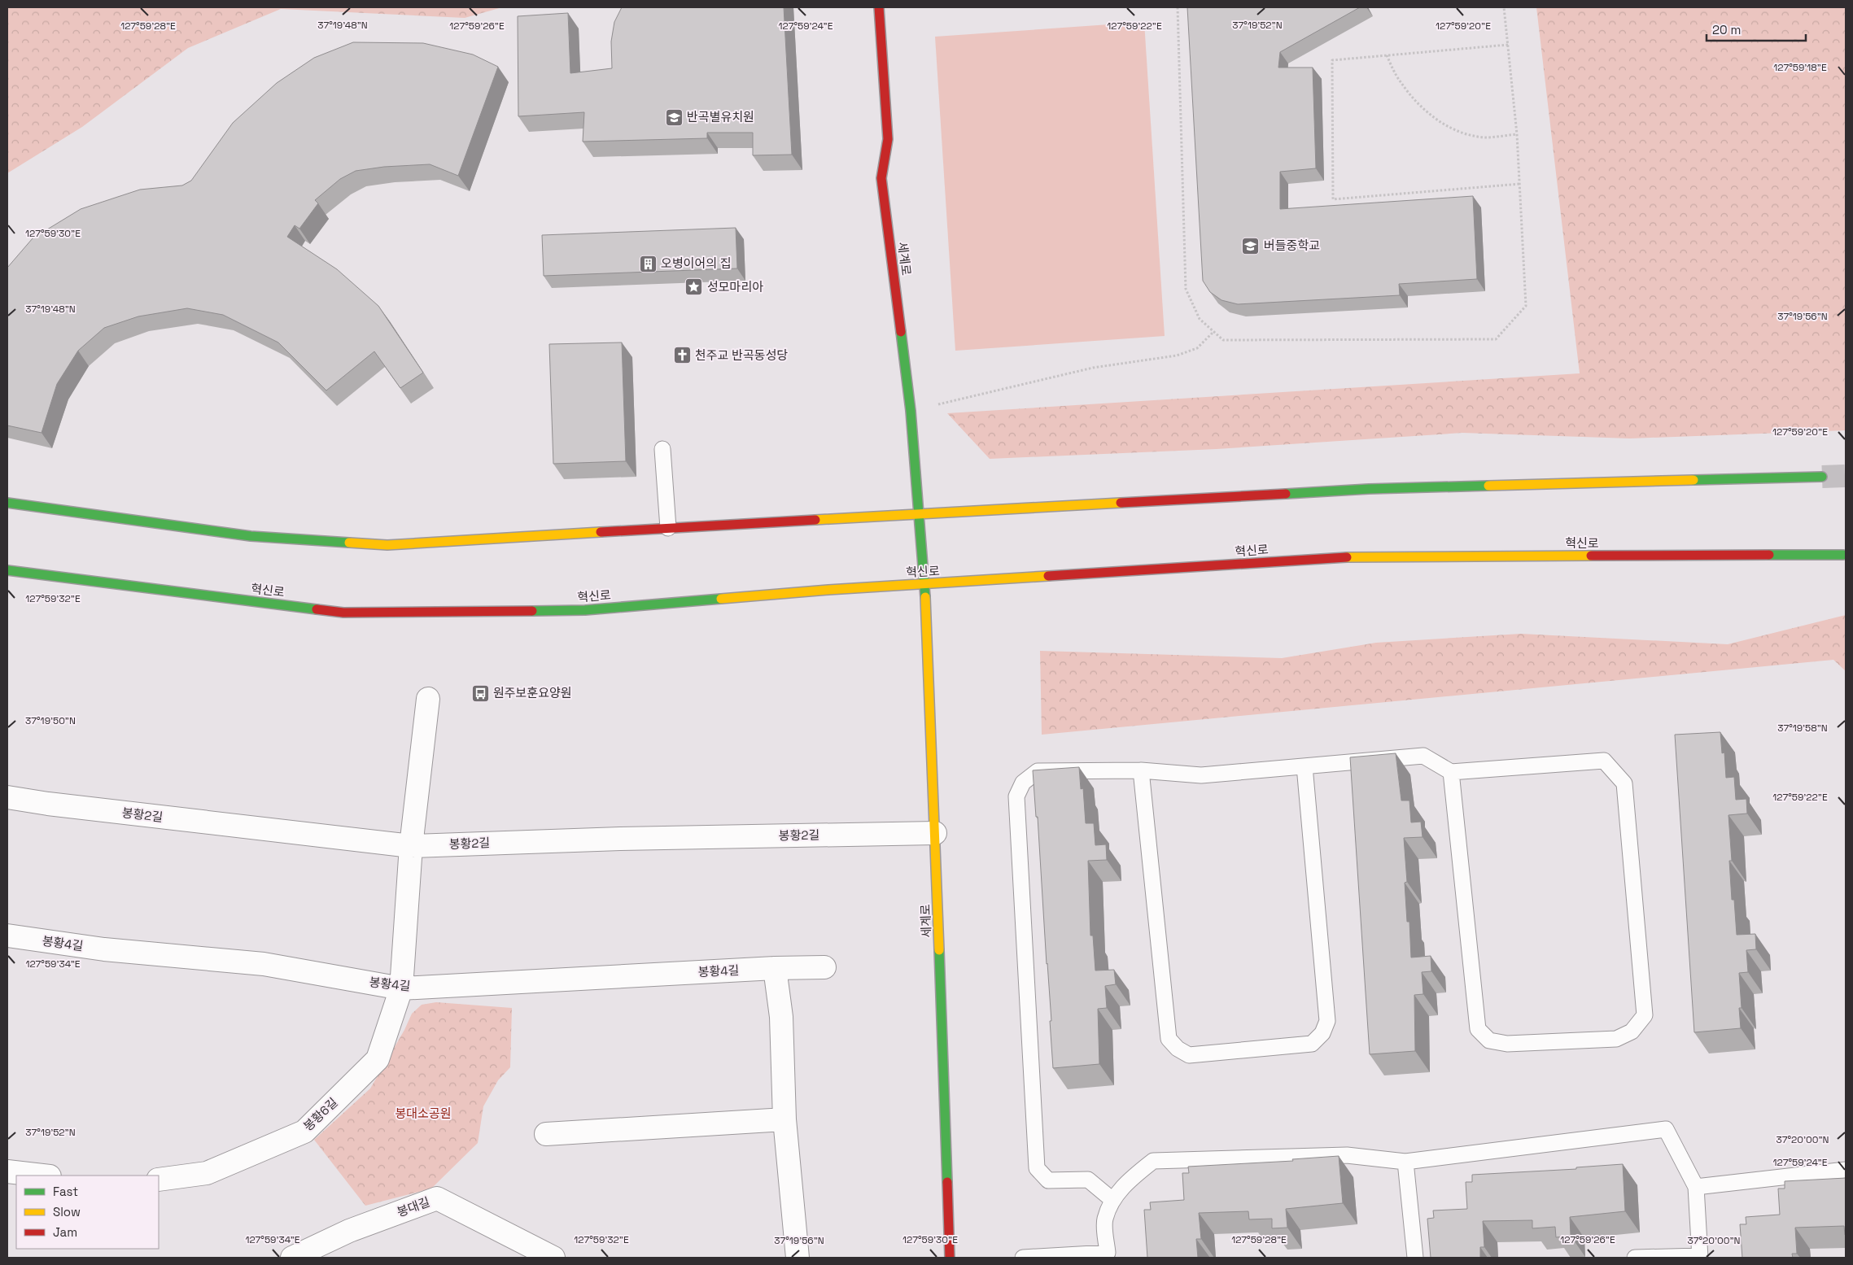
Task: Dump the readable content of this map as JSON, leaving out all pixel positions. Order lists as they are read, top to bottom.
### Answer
{
  "streets": {
    "street": [
      "세계로",
      "혁신로",
      "봉황2길",
      "봉황4길",
      "봉황6길",
      "봉대길"
    ]
  },
  "crossings": [
    ["세계로", "혁신로"],
    ["세계로", "봉황2길"],
    ["봉황2길", "봉황6길"],
    ["봉황4길", "봉황6길"]
  ],
  "parks": ["봉대소공원"],
  "places": {
    "school or university": ["반곡별유치원", "버들중학교"],
    "building": ["오병이어의 집"],
    "place": ["성모마리아"],
    "church": ["천주교 반곡동성당"],
    "bus stop": ["원주보훈요양원"]
  },
  "legend": ["Fast", "Slow", "Jam"],
  "scale_bar": "20 m",
  "coordinates": [
    "37°19'48\"N",
    "37°19'52\"N",
    "127°59'28\"E",
    "127°59'26\"E",
    "127°59'24\"E",
    "127°59'22\"E",
    "127°59'20\"E",
    "127°59'18\"E",
    "127°59'30\"E",
    "37°19'56\"N",
    "127°59'32\"E",
    "37°19'50\"N",
    "37°19'58\"N",
    "127°59'34\"E",
    "37°20'00\"N"
  ]
}
